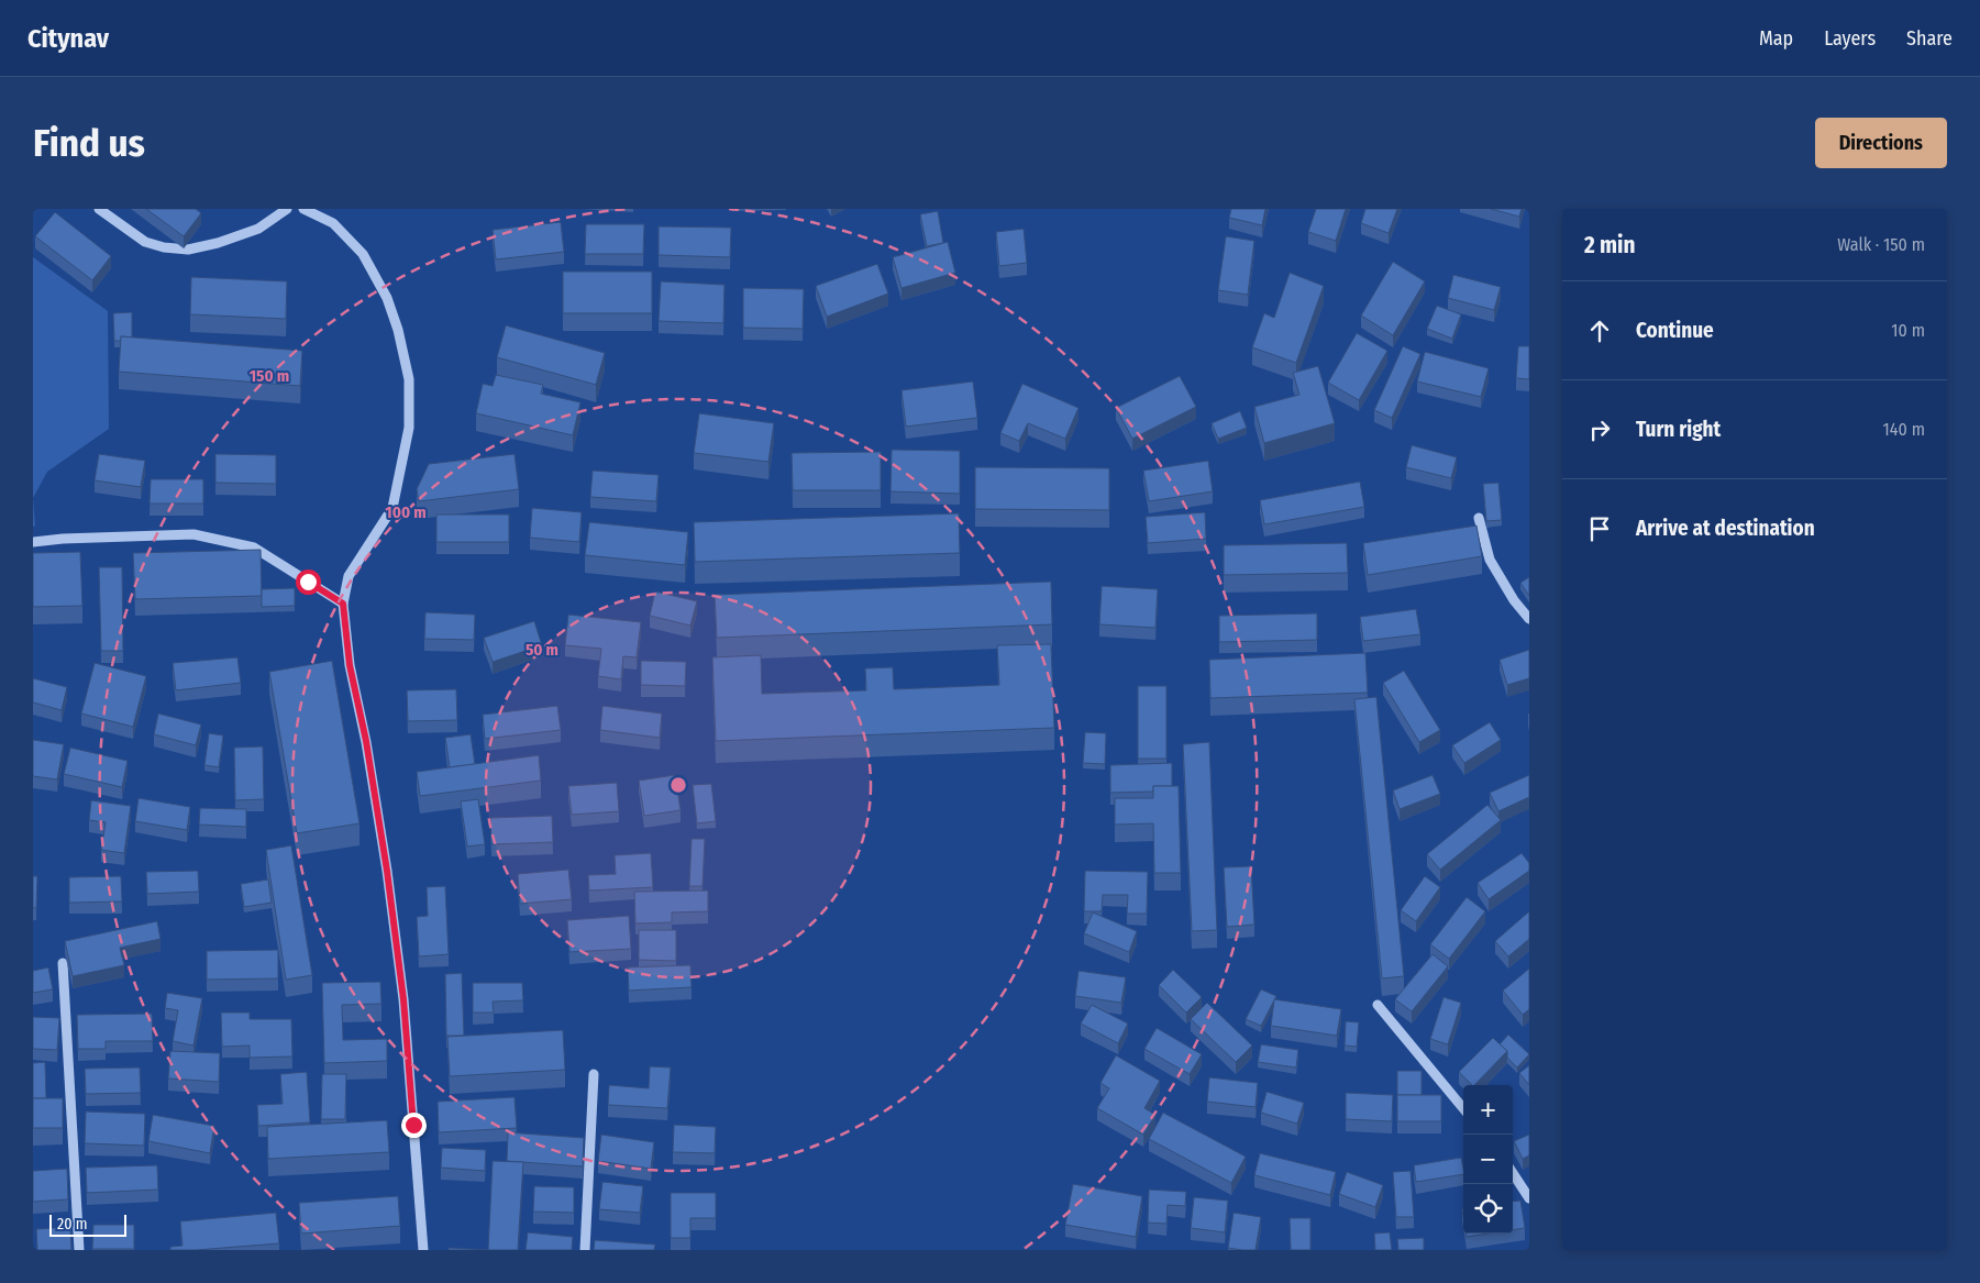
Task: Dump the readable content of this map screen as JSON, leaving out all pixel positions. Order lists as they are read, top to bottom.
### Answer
{
  "scale_bar": "20 m",
  "page": {
    "header": "Citynav",
    "nav": ["Map", "Layers", "Share"],
    "buttons": "Directions",
    "title": "Find us",
    "heading": ["2 min", "Walk · 150 m"],
    "list": [
      ["Continue", "10 m"],
      ["Turn right", "140 m"],
      "Arrive at destination"
    ],
    "map_buttons": ["+", "−"],
    "scale": "20 m"
  },
  "rings": ["150 m", "100 m", "50 m"]
}
